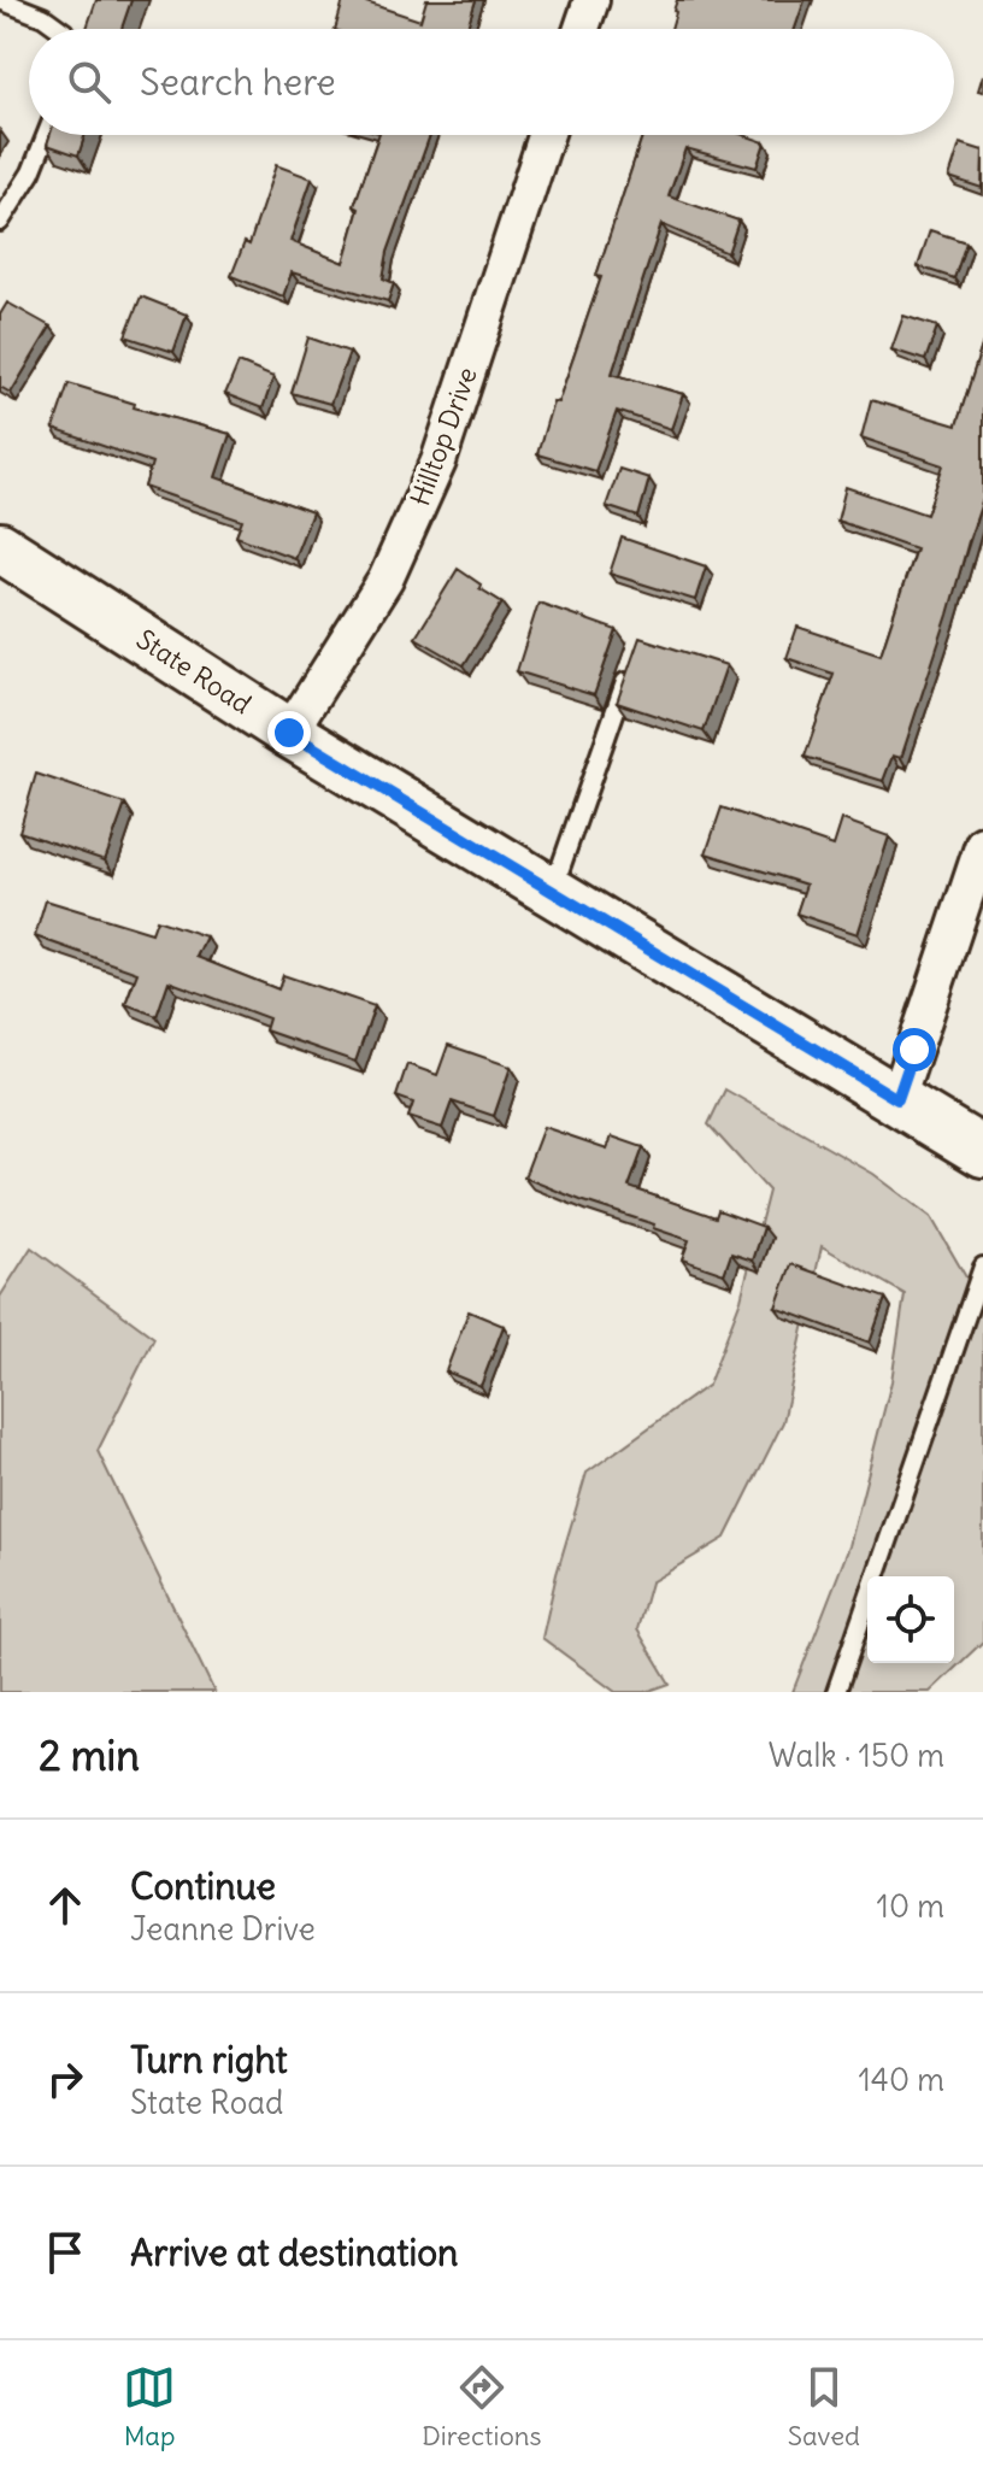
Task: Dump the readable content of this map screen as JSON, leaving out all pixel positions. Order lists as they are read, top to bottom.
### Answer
{
  "streets": {
    "main road": ["State Road"],
    "street": ["Hilltop Drive"]
  },
  "crossings": [
    ["Hilltop Drive", "State Road"]
  ],
  "page": {
    "search": "Search here",
    "heading": ["2 min", "Walk · 150 m"],
    "list": [
      ["Continue", "Jeanne Drive", "10 m"],
      ["Turn right", "State Road", "140 m"],
      "Arrive at destination"
    ],
    "nav": ["Map", "Directions", "Saved"]
  }
}
